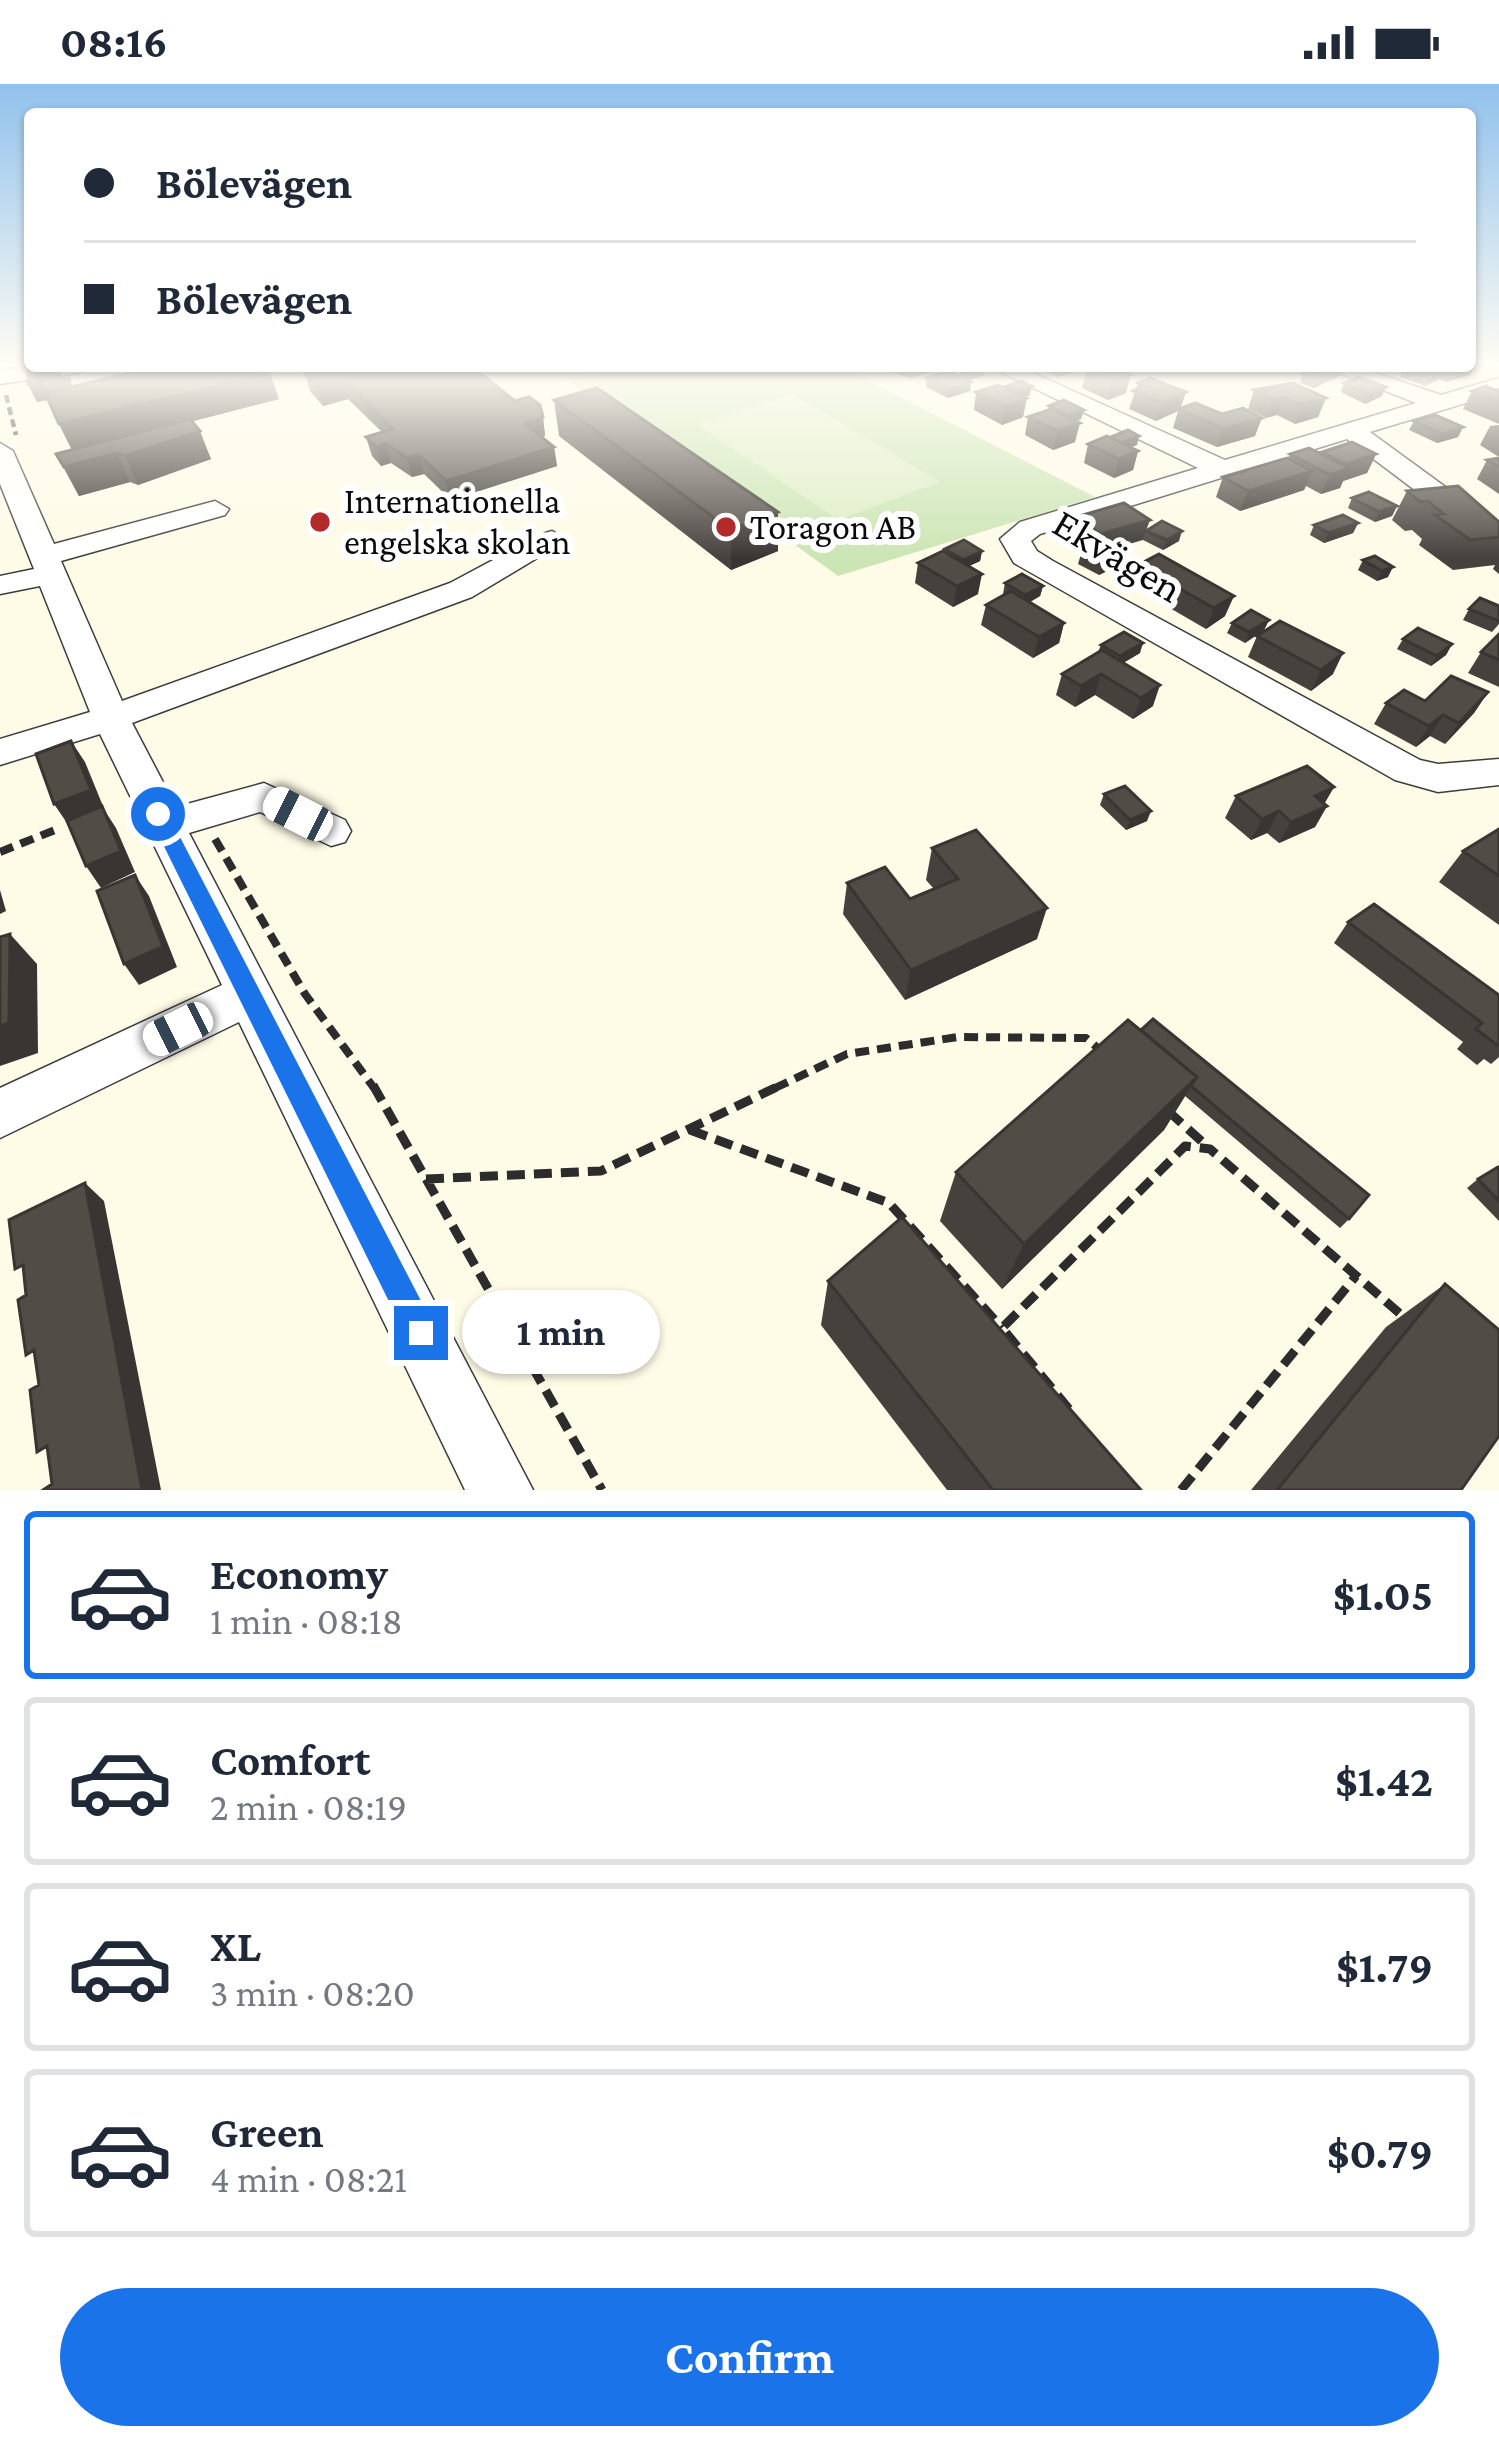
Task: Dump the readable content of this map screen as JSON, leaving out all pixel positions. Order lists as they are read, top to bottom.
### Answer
{
  "streets": {
    "street": ["Ekvägen"]
  },
  "places": ["Internationella engelska skolan", "Toragon AB"],
  "page": {
    "status": "08:16",
    "banner": ["Bölevägen", "Bölevägen"],
    "bubble": "1 min",
    "list": [
      {
        "name": "Economy",
        "note": "1 min · 08:18",
        "value": "$1.05"
      },
      {
        "name": "Comfort",
        "note": "2 min · 08:19",
        "value": "$1.42"
      },
      {
        "name": "XL",
        "note": "3 min · 08:20",
        "value": "$1.79"
      },
      {
        "name": "Green",
        "note": "4 min · 08:21",
        "value": "$0.79"
      }
    ],
    "buttons": "Confirm"
  }
}
